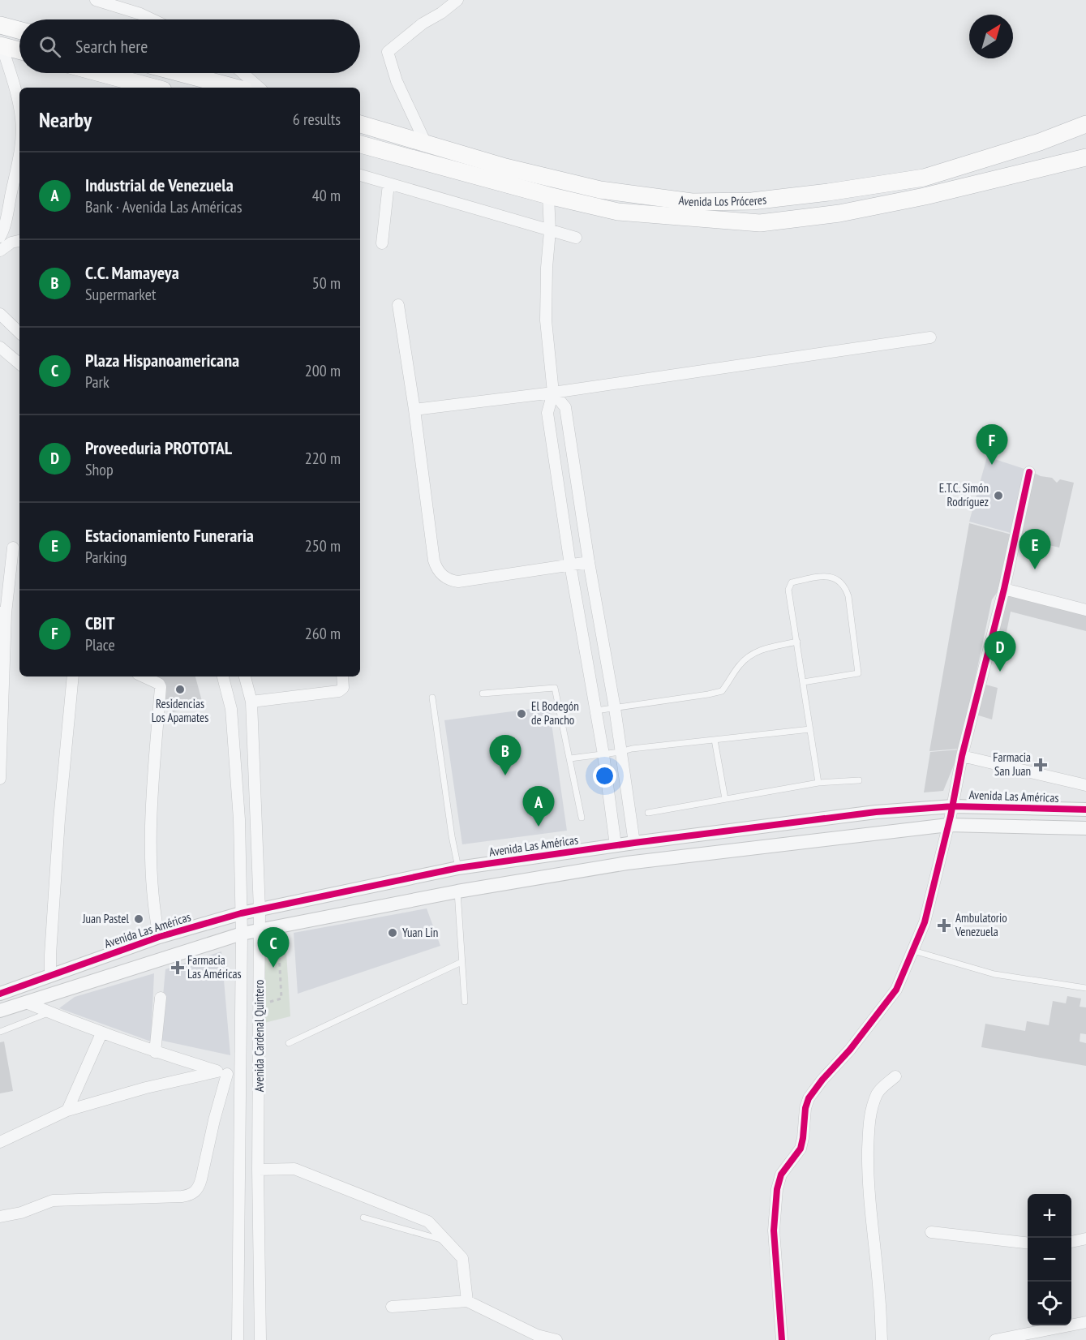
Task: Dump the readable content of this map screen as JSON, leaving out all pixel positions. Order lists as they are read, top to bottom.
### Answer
{
  "streets": {
    "highway": ["Avenida Los Próceres"],
    "street": ["Avenida Las Américas", "Avenida Cardenal Quintero"]
  },
  "crossings": [
    ["Avenida Las Américas", "Avenida Cardenal Quintero"]
  ],
  "places": {
    "other": [
      "E.T.C. Simón Rodríguez",
      "Residencias Los Apamates",
      "El Bodegón de Pancho",
      "Juan Pastel",
      "Yuan Lin"
    ],
    "health": ["Farmacia San Juan", "Ambulatorio Venezuela", "Farmacia Las Américas"]
  },
  "north": "top right",
  "page": {
    "search": "Search here",
    "heading": ["Nearby", "6 results"],
    "list": [
      {
        "mark": "A",
        "name": "Industrial de Venezuela",
        "note": "Bank · Avenida Las Américas",
        "value": "40 m"
      },
      {
        "mark": "B",
        "name": "C.C. Mamayeya",
        "note": "Supermarket",
        "value": "50 m"
      },
      {
        "mark": "C",
        "name": "Plaza Hispanoamericana",
        "note": "Park",
        "value": "200 m"
      },
      {
        "mark": "D",
        "name": "Proveeduria PROTOTAL",
        "note": "Shop",
        "value": "220 m"
      },
      {
        "mark": "E",
        "name": "Estacionamiento Funeraria",
        "note": "Parking",
        "value": "250 m"
      },
      {
        "mark": "F",
        "name": "CBIT",
        "note": "Place",
        "value": "260 m"
      }
    ],
    "pins": [
      "F",
      "E",
      "D",
      "B",
      "A",
      "C"
    ],
    "map_buttons": ["+", "−"]
  }
}
